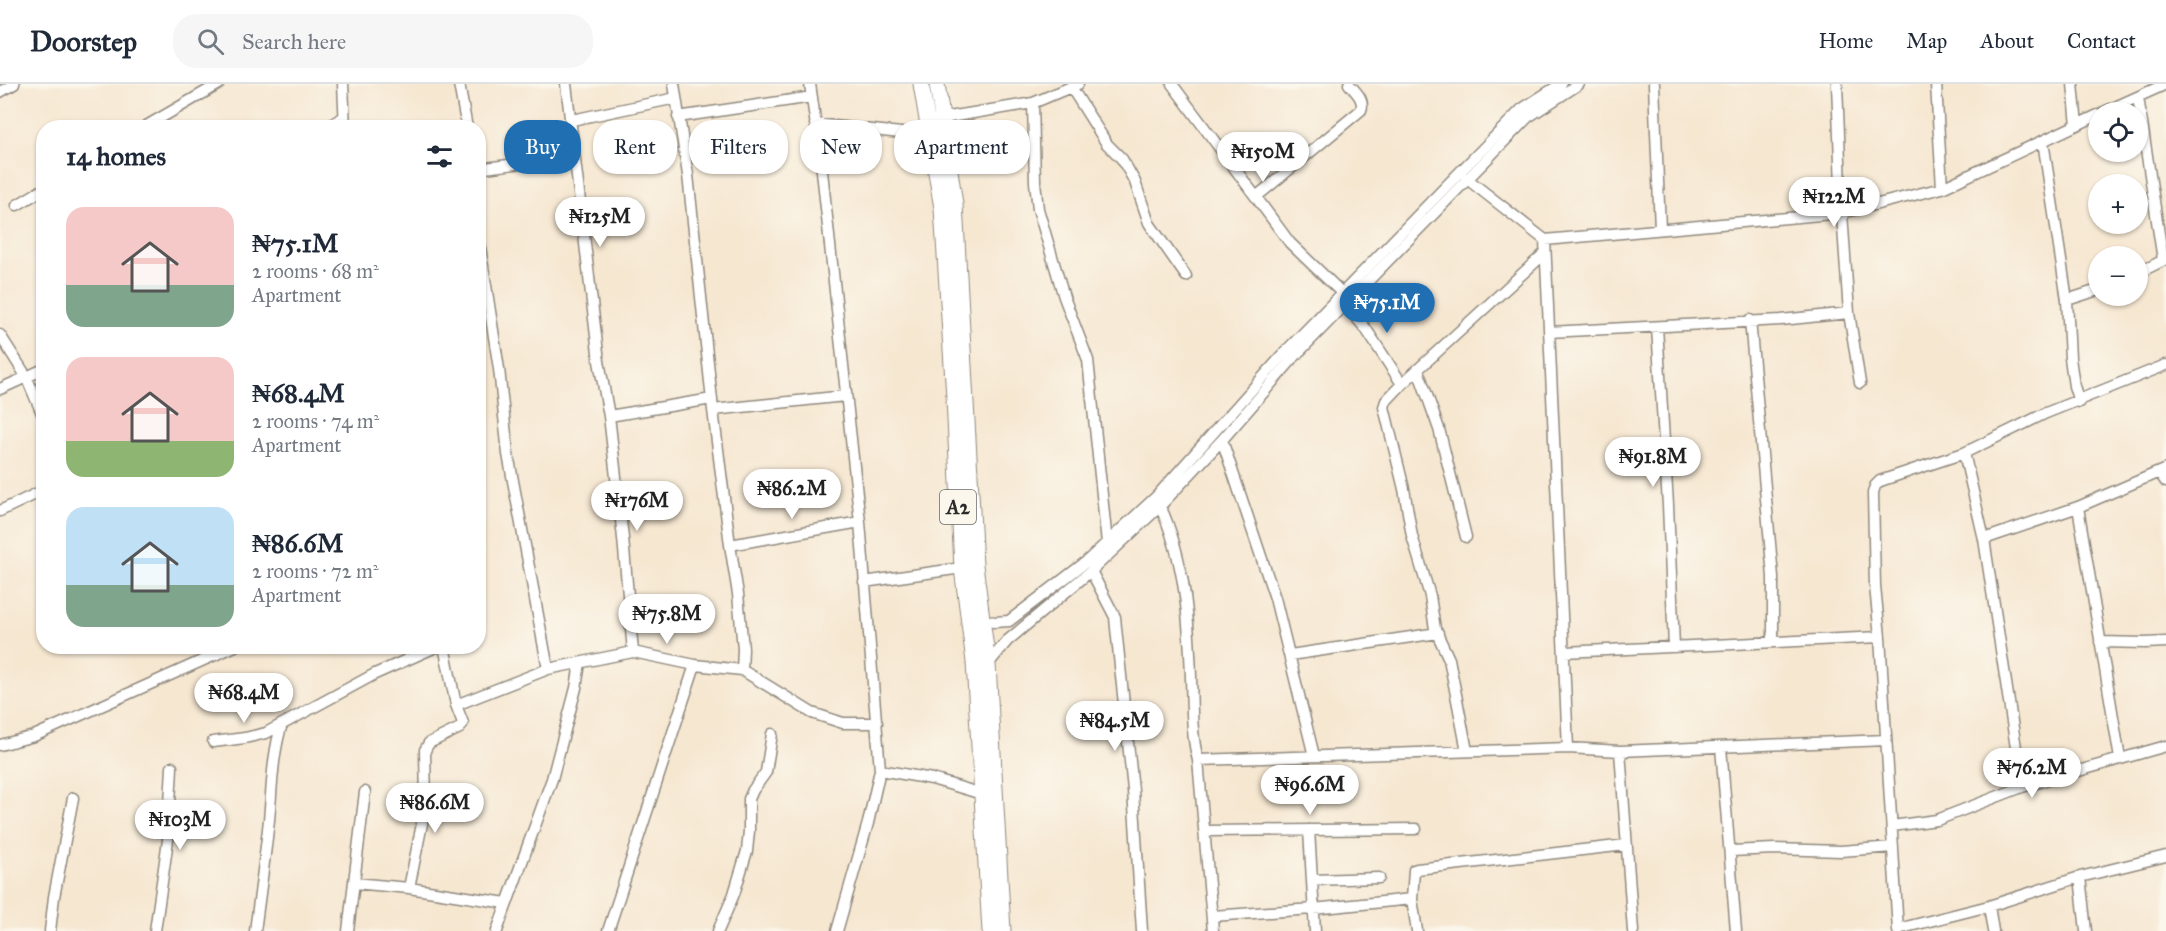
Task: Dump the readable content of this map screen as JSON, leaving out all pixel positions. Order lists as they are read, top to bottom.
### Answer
{
  "streets": {
    "highway": ["A2"]
  },
  "page": {
    "header": "Doorstep",
    "search": "Search here",
    "nav": [
      "Home",
      "Map",
      "About",
      "Contact"
    ],
    "map_buttons": ["+", "−"],
    "chip": [
      "Buy",
      "Rent",
      "Filters",
      "New",
      "Apartment"
    ],
    "heading": "14 homes",
    "price": [
      "₦150M",
      "₦122M",
      "₦125M",
      "₦75.1M",
      "₦91.8M",
      "₦86.2M",
      "₦176M",
      "₦75.8M",
      "₦68.4M",
      "₦84.5M",
      "₦76.2M",
      "₦96.6M",
      "₦86.6M",
      "₦103M"
    ],
    "list": [
      {
        "name": "₦75.1M",
        "note": "2 rooms · 68 m² · Apartment"
      },
      {
        "name": "₦68.4M",
        "note": "2 rooms · 74 m² · Apartment"
      },
      {
        "name": "₦86.6M",
        "note": "2 rooms · 72 m² · Apartment"
      }
    ]
  }
}
